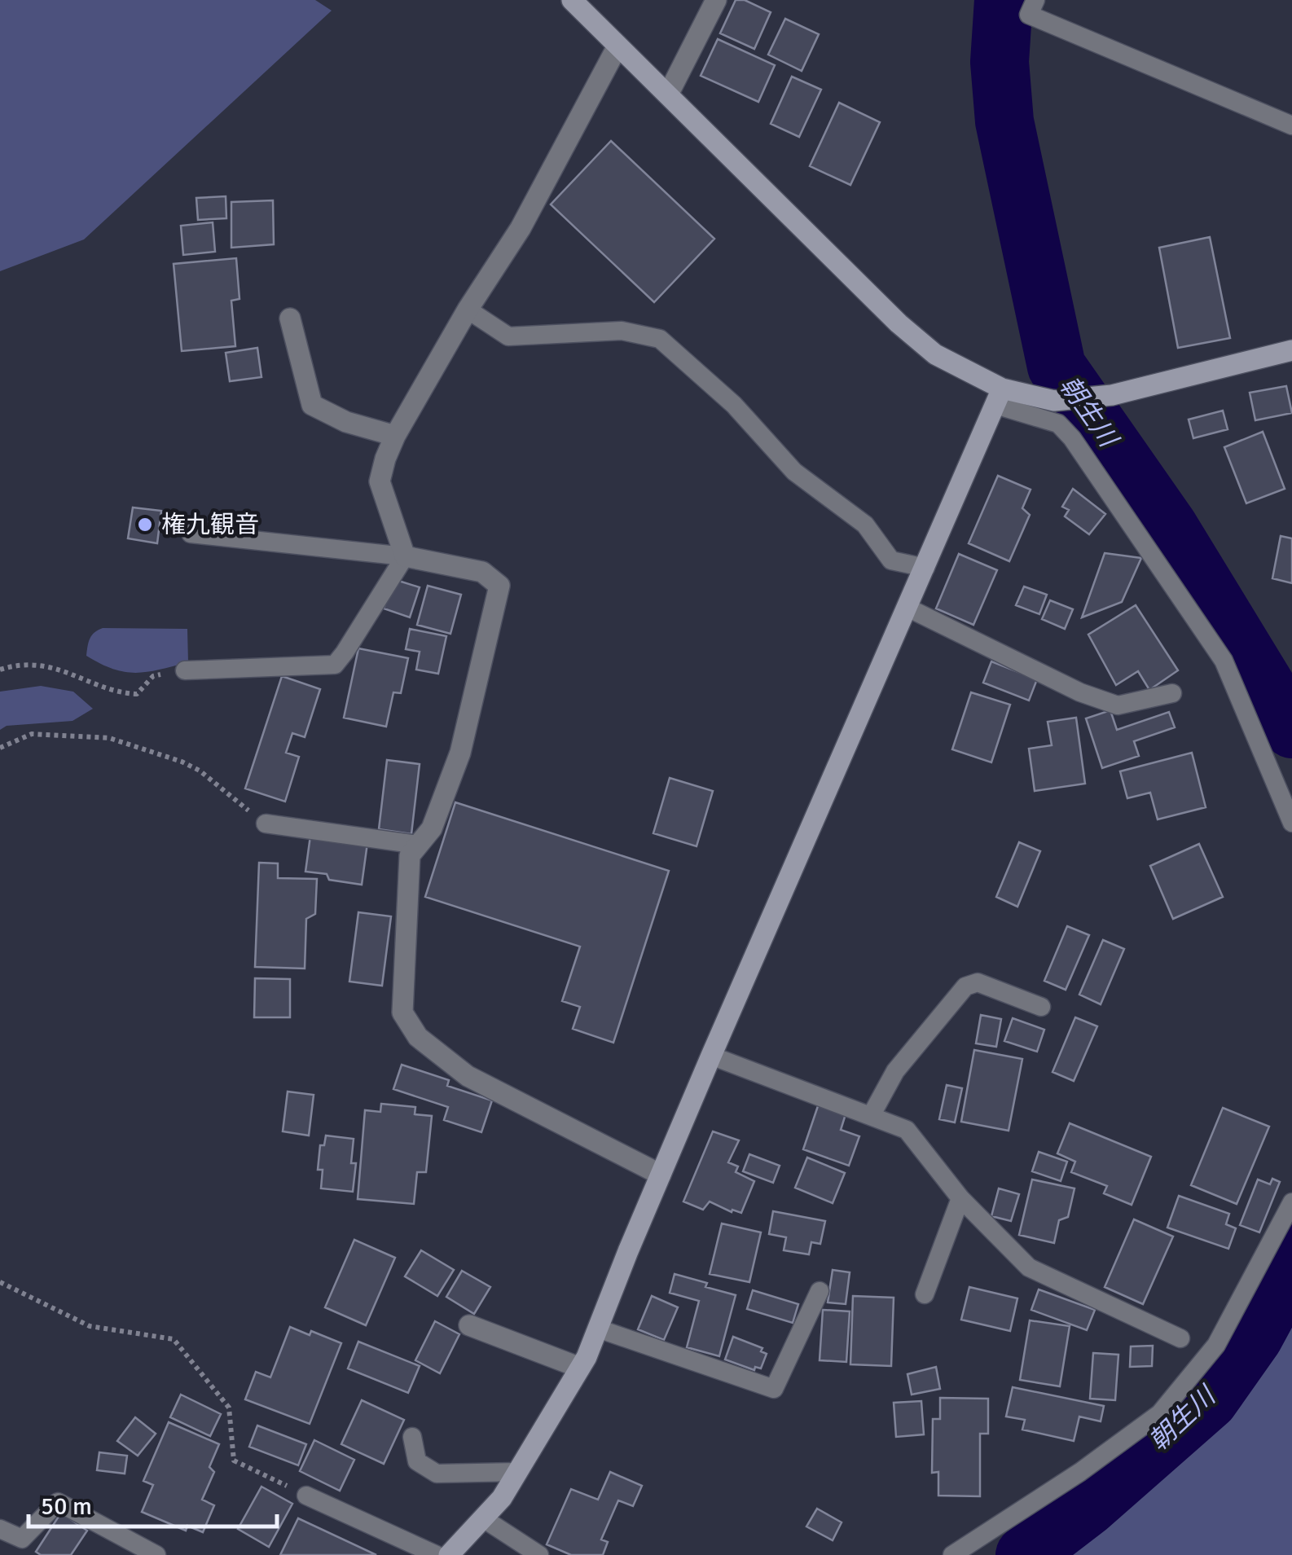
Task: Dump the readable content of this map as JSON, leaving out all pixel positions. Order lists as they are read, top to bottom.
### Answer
{
  "water": ["朝生川"],
  "places": ["権九観音"],
  "scale_bar": "50 m"
}
